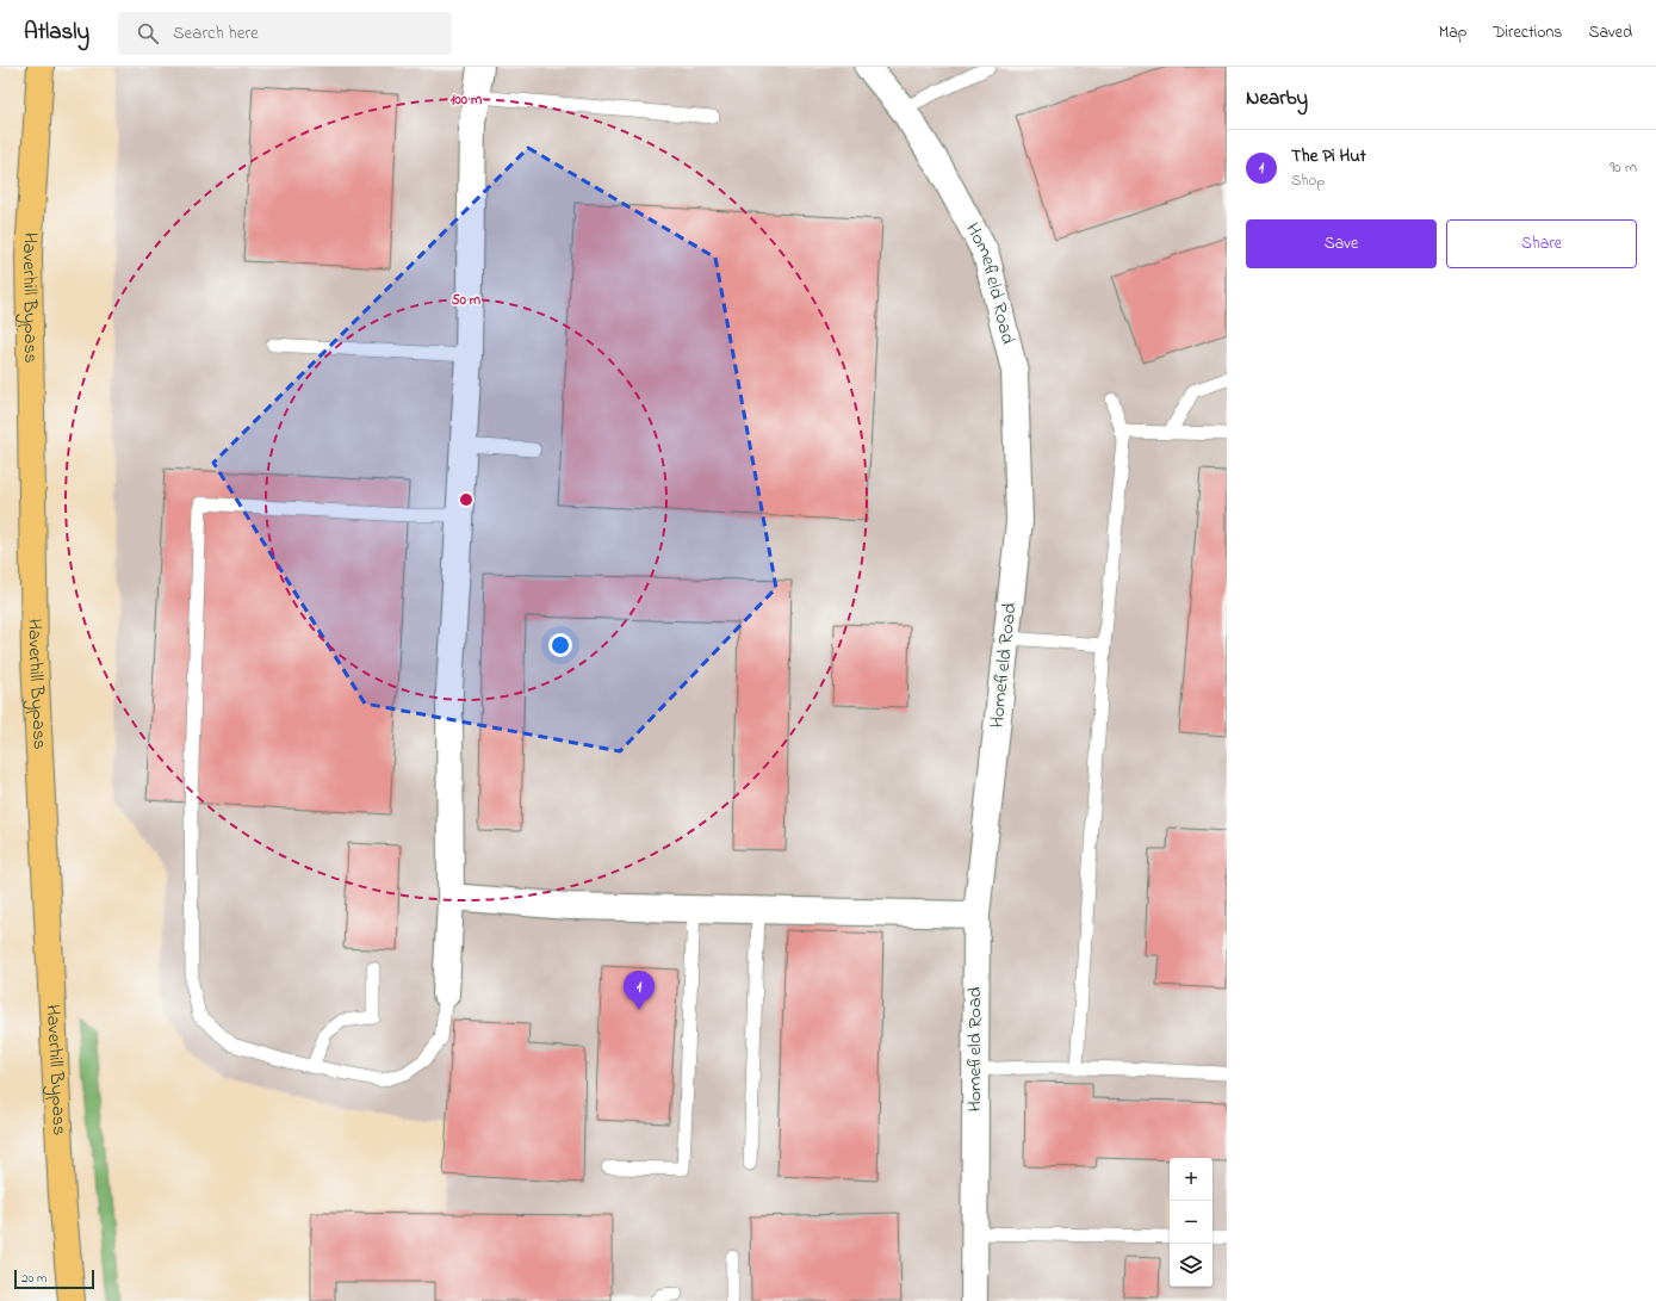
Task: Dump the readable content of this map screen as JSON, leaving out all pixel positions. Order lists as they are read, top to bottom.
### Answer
{
  "streets": {
    "main road": ["Haverhill Bypass"],
    "street": ["Homefield Road"]
  },
  "scale_bar": "20 m",
  "page": {
    "header": "Atlasly",
    "search": "Search here",
    "nav": ["Map", "Directions", "Saved"],
    "heading": "Nearby",
    "list": [
      {
        "mark": "1",
        "name": "The Pi Hut",
        "note": "Shop",
        "value": "90 m"
      }
    ],
    "buttons": ["Save", "Share"],
    "pins": "1",
    "map_buttons": ["+", "−"],
    "scale": "20 m"
  },
  "rings": ["100 m", "50 m"]
}
